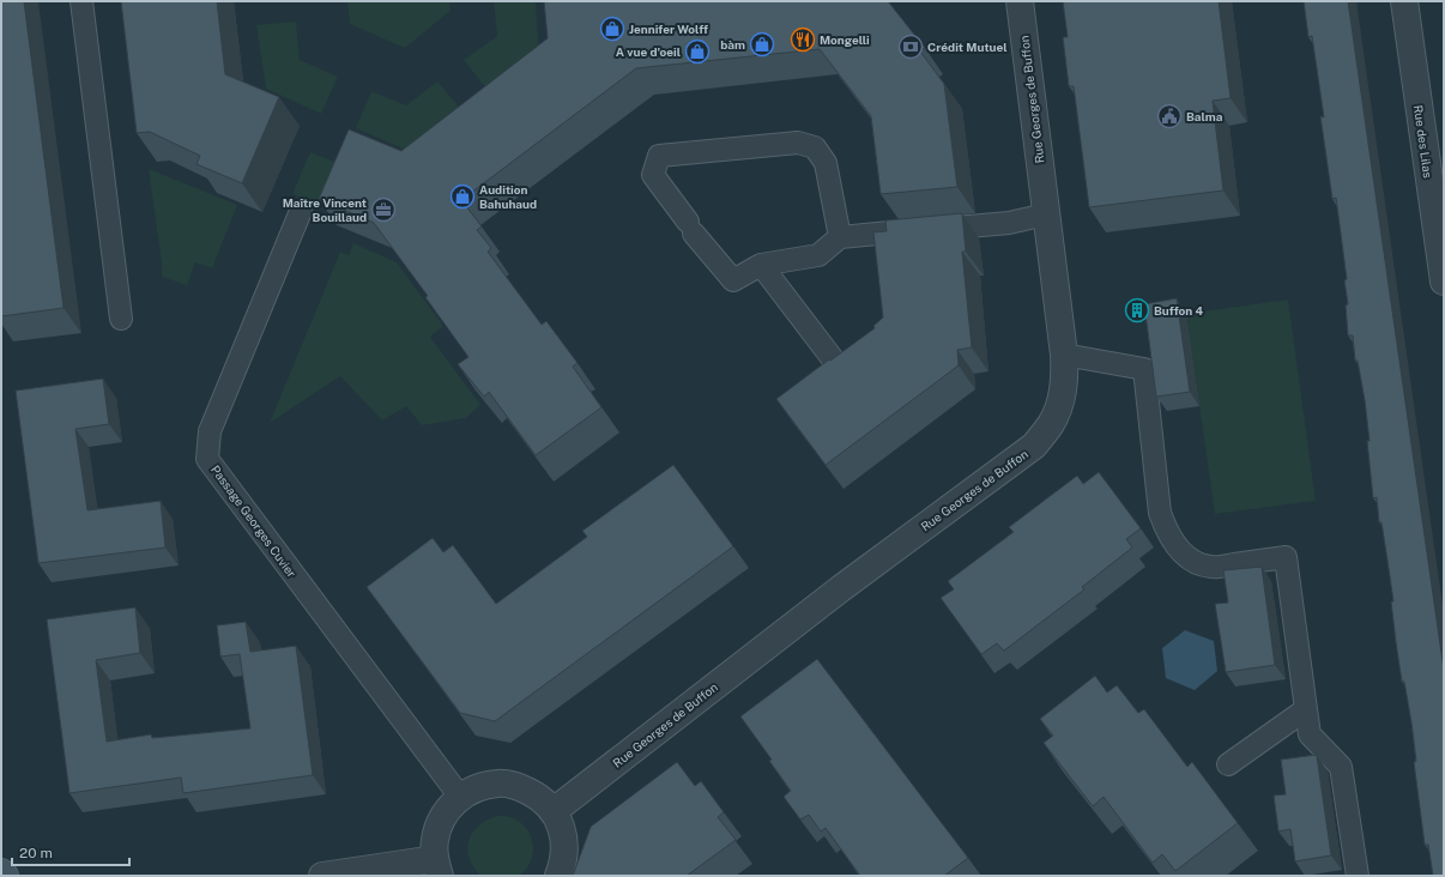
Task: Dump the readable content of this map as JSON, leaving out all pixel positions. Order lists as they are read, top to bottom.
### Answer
{
  "streets": {
    "street": ["Rue Georges de Buffon", "Rue des Lilas"],
    "lane": ["Passage Georges Cuvier"]
  },
  "places": {
    "shop": [
      "Jennifer Wolff",
      "bàm",
      "A vue d'oeil",
      "Audition Bahuhaud"
    ],
    "restaurant": ["Mongelli"],
    "bank": ["Crédit Mutuel"],
    "public building": ["Balma"],
    "office": ["Maître Vincent Bouillaud"],
    "building": ["Buffon 4"]
  },
  "scale_bar": "20 m"
}
